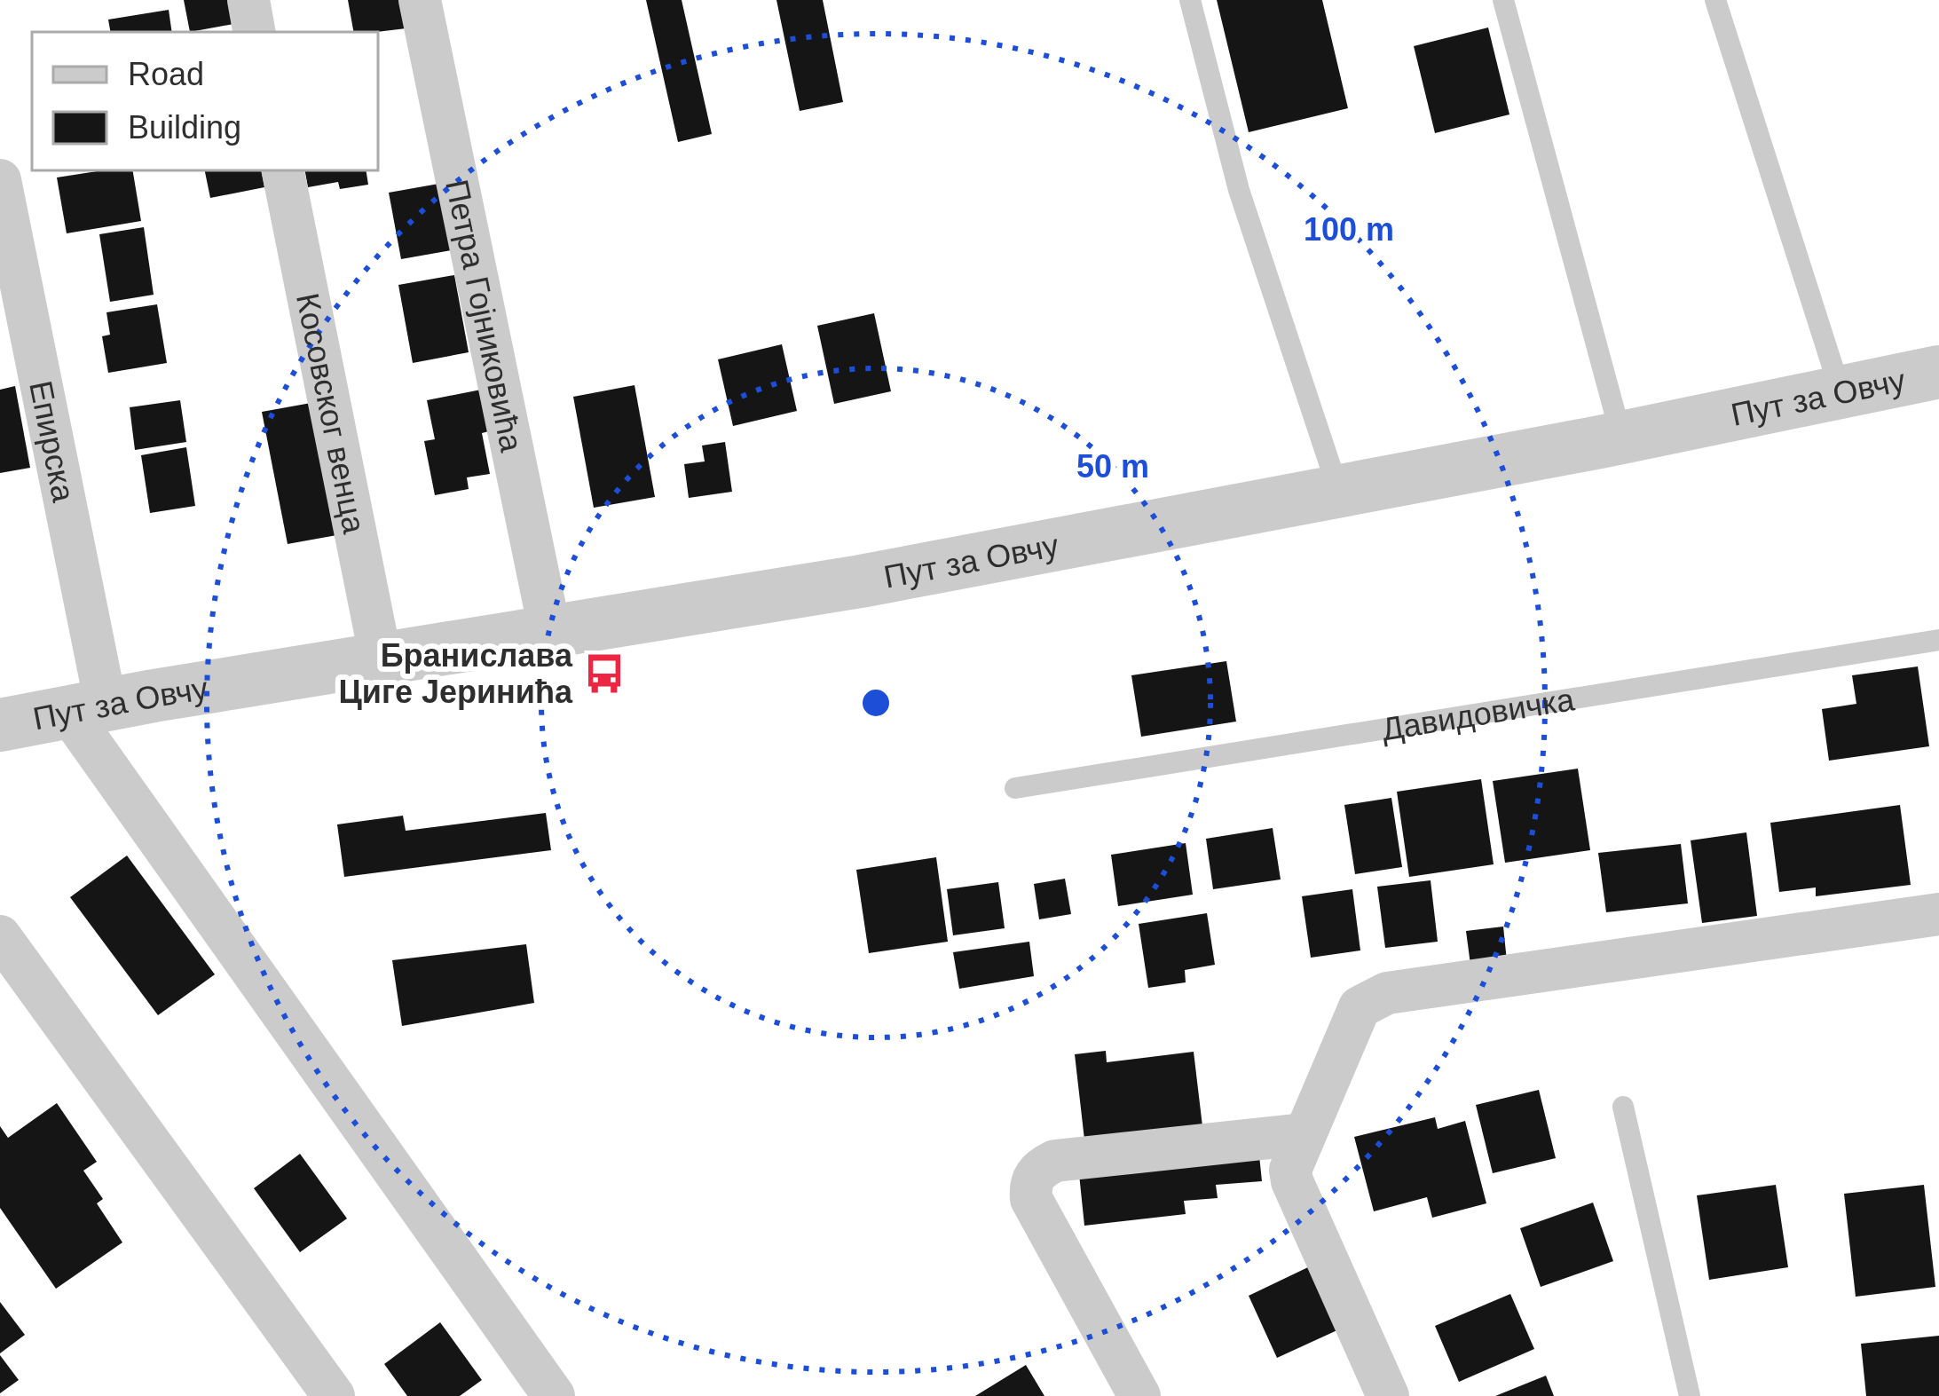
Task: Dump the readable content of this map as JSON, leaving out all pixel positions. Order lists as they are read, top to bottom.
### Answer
{
  "streets": {
    "street": [
      "Петра Гојниковића",
      "Пут за Овчу",
      "Косовског венца",
      "Епирска"
    ],
    "lane": ["Давидовичка"]
  },
  "crossings": [
    ["Петра Гојниковића", "Пут за Овчу"],
    ["Пут за Овчу", "Косовског венца"],
    ["Пут за Овчу", "Епирска"]
  ],
  "places": {
    "bus stop": ["Бранислава Циге Јеринића"]
  },
  "legend": ["Road", "Building"],
  "rings": ["100 m", "50 m"]
}
